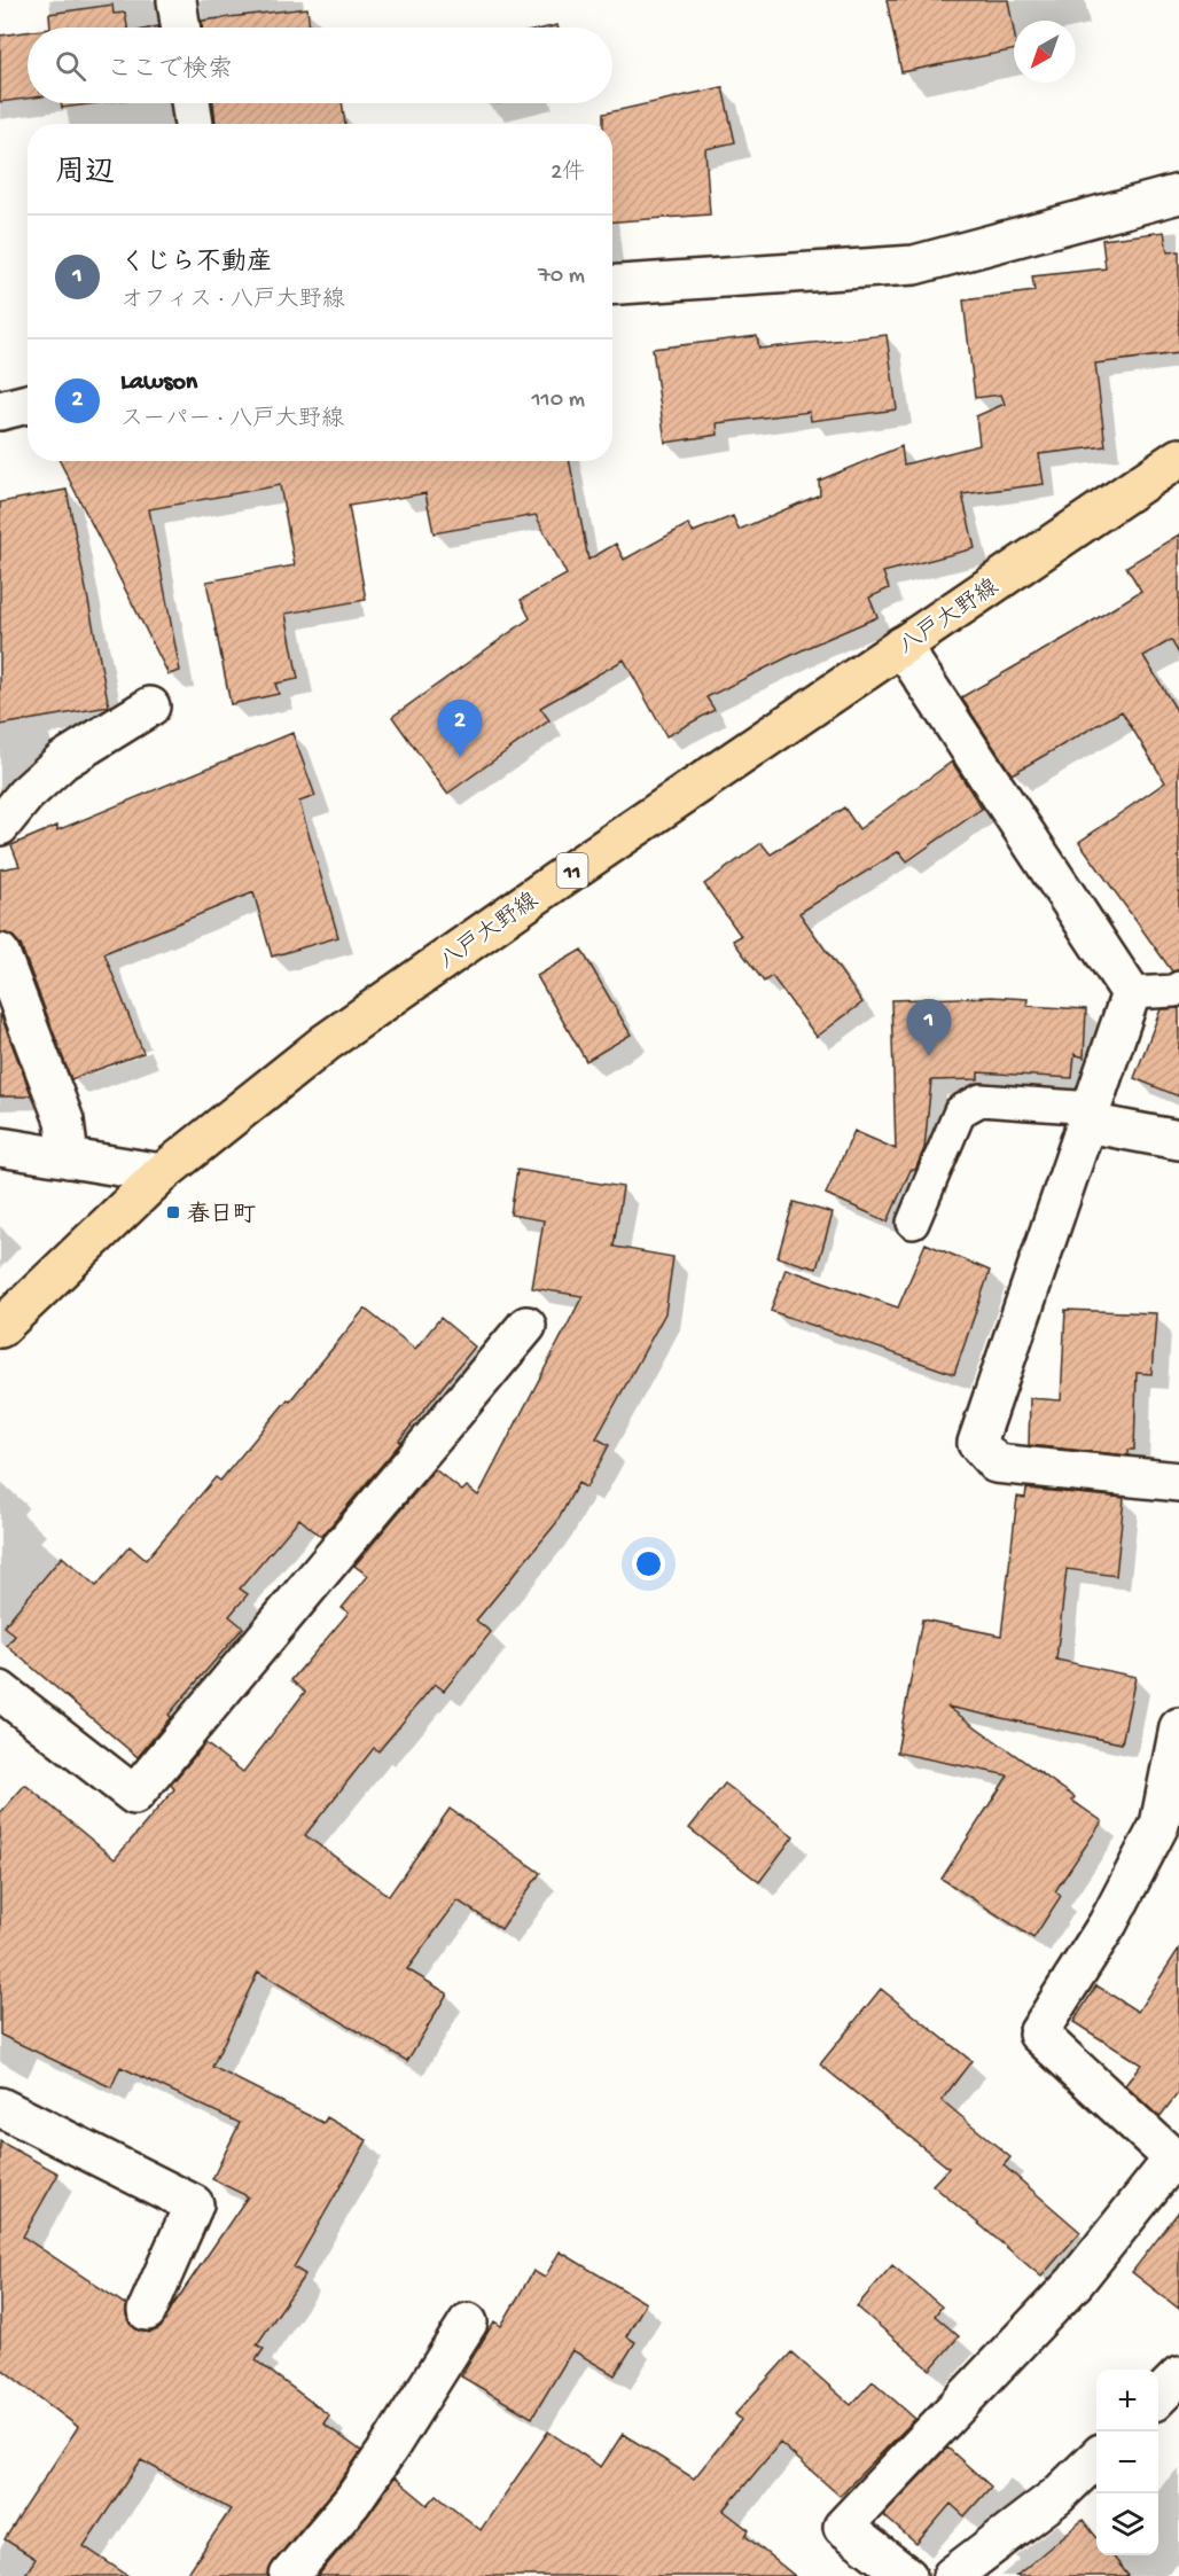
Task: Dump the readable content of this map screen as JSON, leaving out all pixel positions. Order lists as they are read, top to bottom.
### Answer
{
  "streets": {
    "main road": ["八戸大野線", "11"]
  },
  "places": {
    "transit": ["春日町"]
  },
  "north": "bottom left",
  "page": {
    "search": "ここで検索",
    "heading": ["周辺", "2件"],
    "list": [
      {
        "mark": "1",
        "name": "くじら不動産",
        "note": "オフィス · 八戸大野線",
        "value": "70 m"
      },
      {
        "mark": "2",
        "name": "Lawson",
        "note": "スーパー · 八戸大野線",
        "value": "110 m"
      }
    ],
    "pins": ["2", "1"],
    "map_buttons": ["+", "−"]
  }
}
